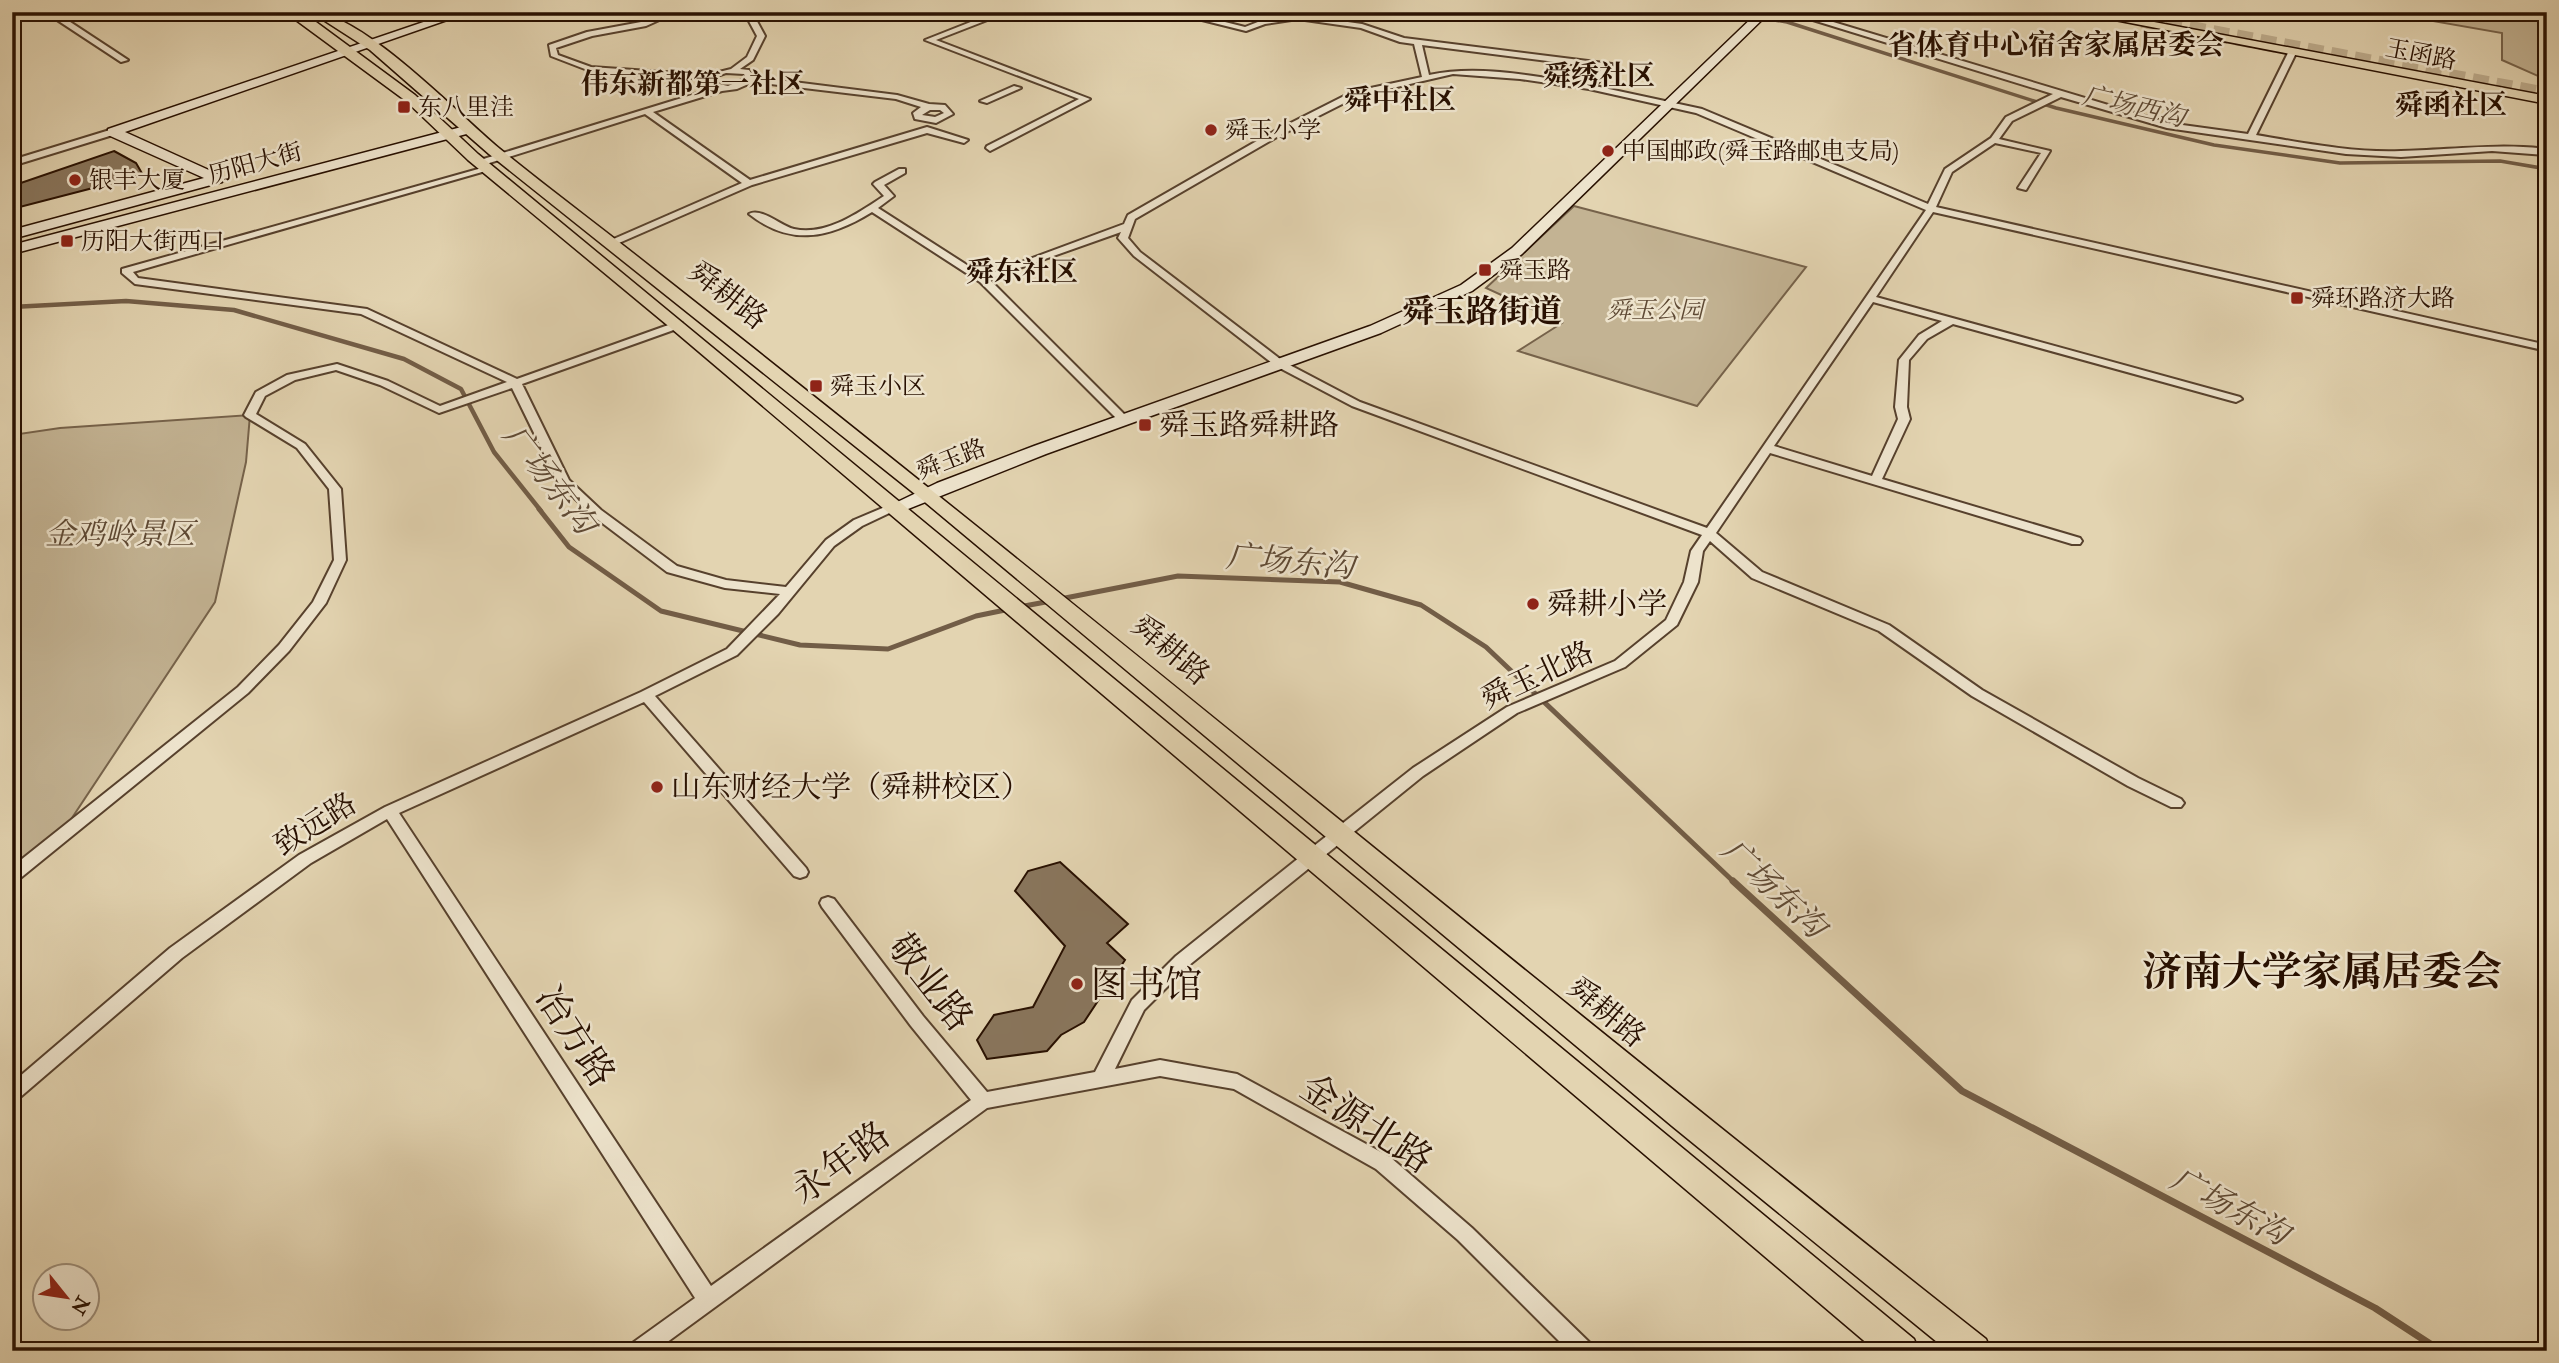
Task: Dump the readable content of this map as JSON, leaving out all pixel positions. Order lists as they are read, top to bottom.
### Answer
{
  "streets": {
    "main road": ["玉函路", "舜耕路"],
    "street": [
      "历阳大街",
      "舜玉路",
      "舜玉北路",
      "致远路",
      "敬业路",
      "冶方路",
      "金源北路",
      "永年路"
    ]
  },
  "crossings": [
    ["历阳大街", "舜耕路"],
    ["舜耕路", "舜玉路"],
    ["舜耕路", "舜玉北路"],
    ["舜耕路", "致远路"],
    ["舜玉路", "致远路"],
    ["舜玉北路", "金源北路"],
    ["舜玉北路", "永年路"],
    ["致远路", "冶方路"],
    ["敬业路", "永年路"],
    ["冶方路", "永年路"],
    ["金源北路", "永年路"]
  ],
  "districts": [
    "省体育中心宿舍家属居委会",
    "舜绣社区",
    "伟东新都第一社区",
    "舜中社区",
    "舜函社区",
    "舜东社区",
    "舜玉路街道",
    "济南大学家属居委会"
  ],
  "water": ["广场西沟", "广场东沟"],
  "parks": ["舜玉公园", "金鸡岭景区"],
  "places": {
    "transit": [
      "东八里洼",
      "历阳大街西口",
      "舜玉路",
      "舜环路济大路",
      "舜玉小区",
      "舜玉路舜耕路"
    ],
    "other": [
      "舜玉小学",
      "中国邮政(舜玉路邮电支局)",
      "银丰大厦",
      "舜耕小学",
      "山东财经大学（舜耕校区）",
      "图书馆"
    ]
  },
  "north": "bottom right"
}
